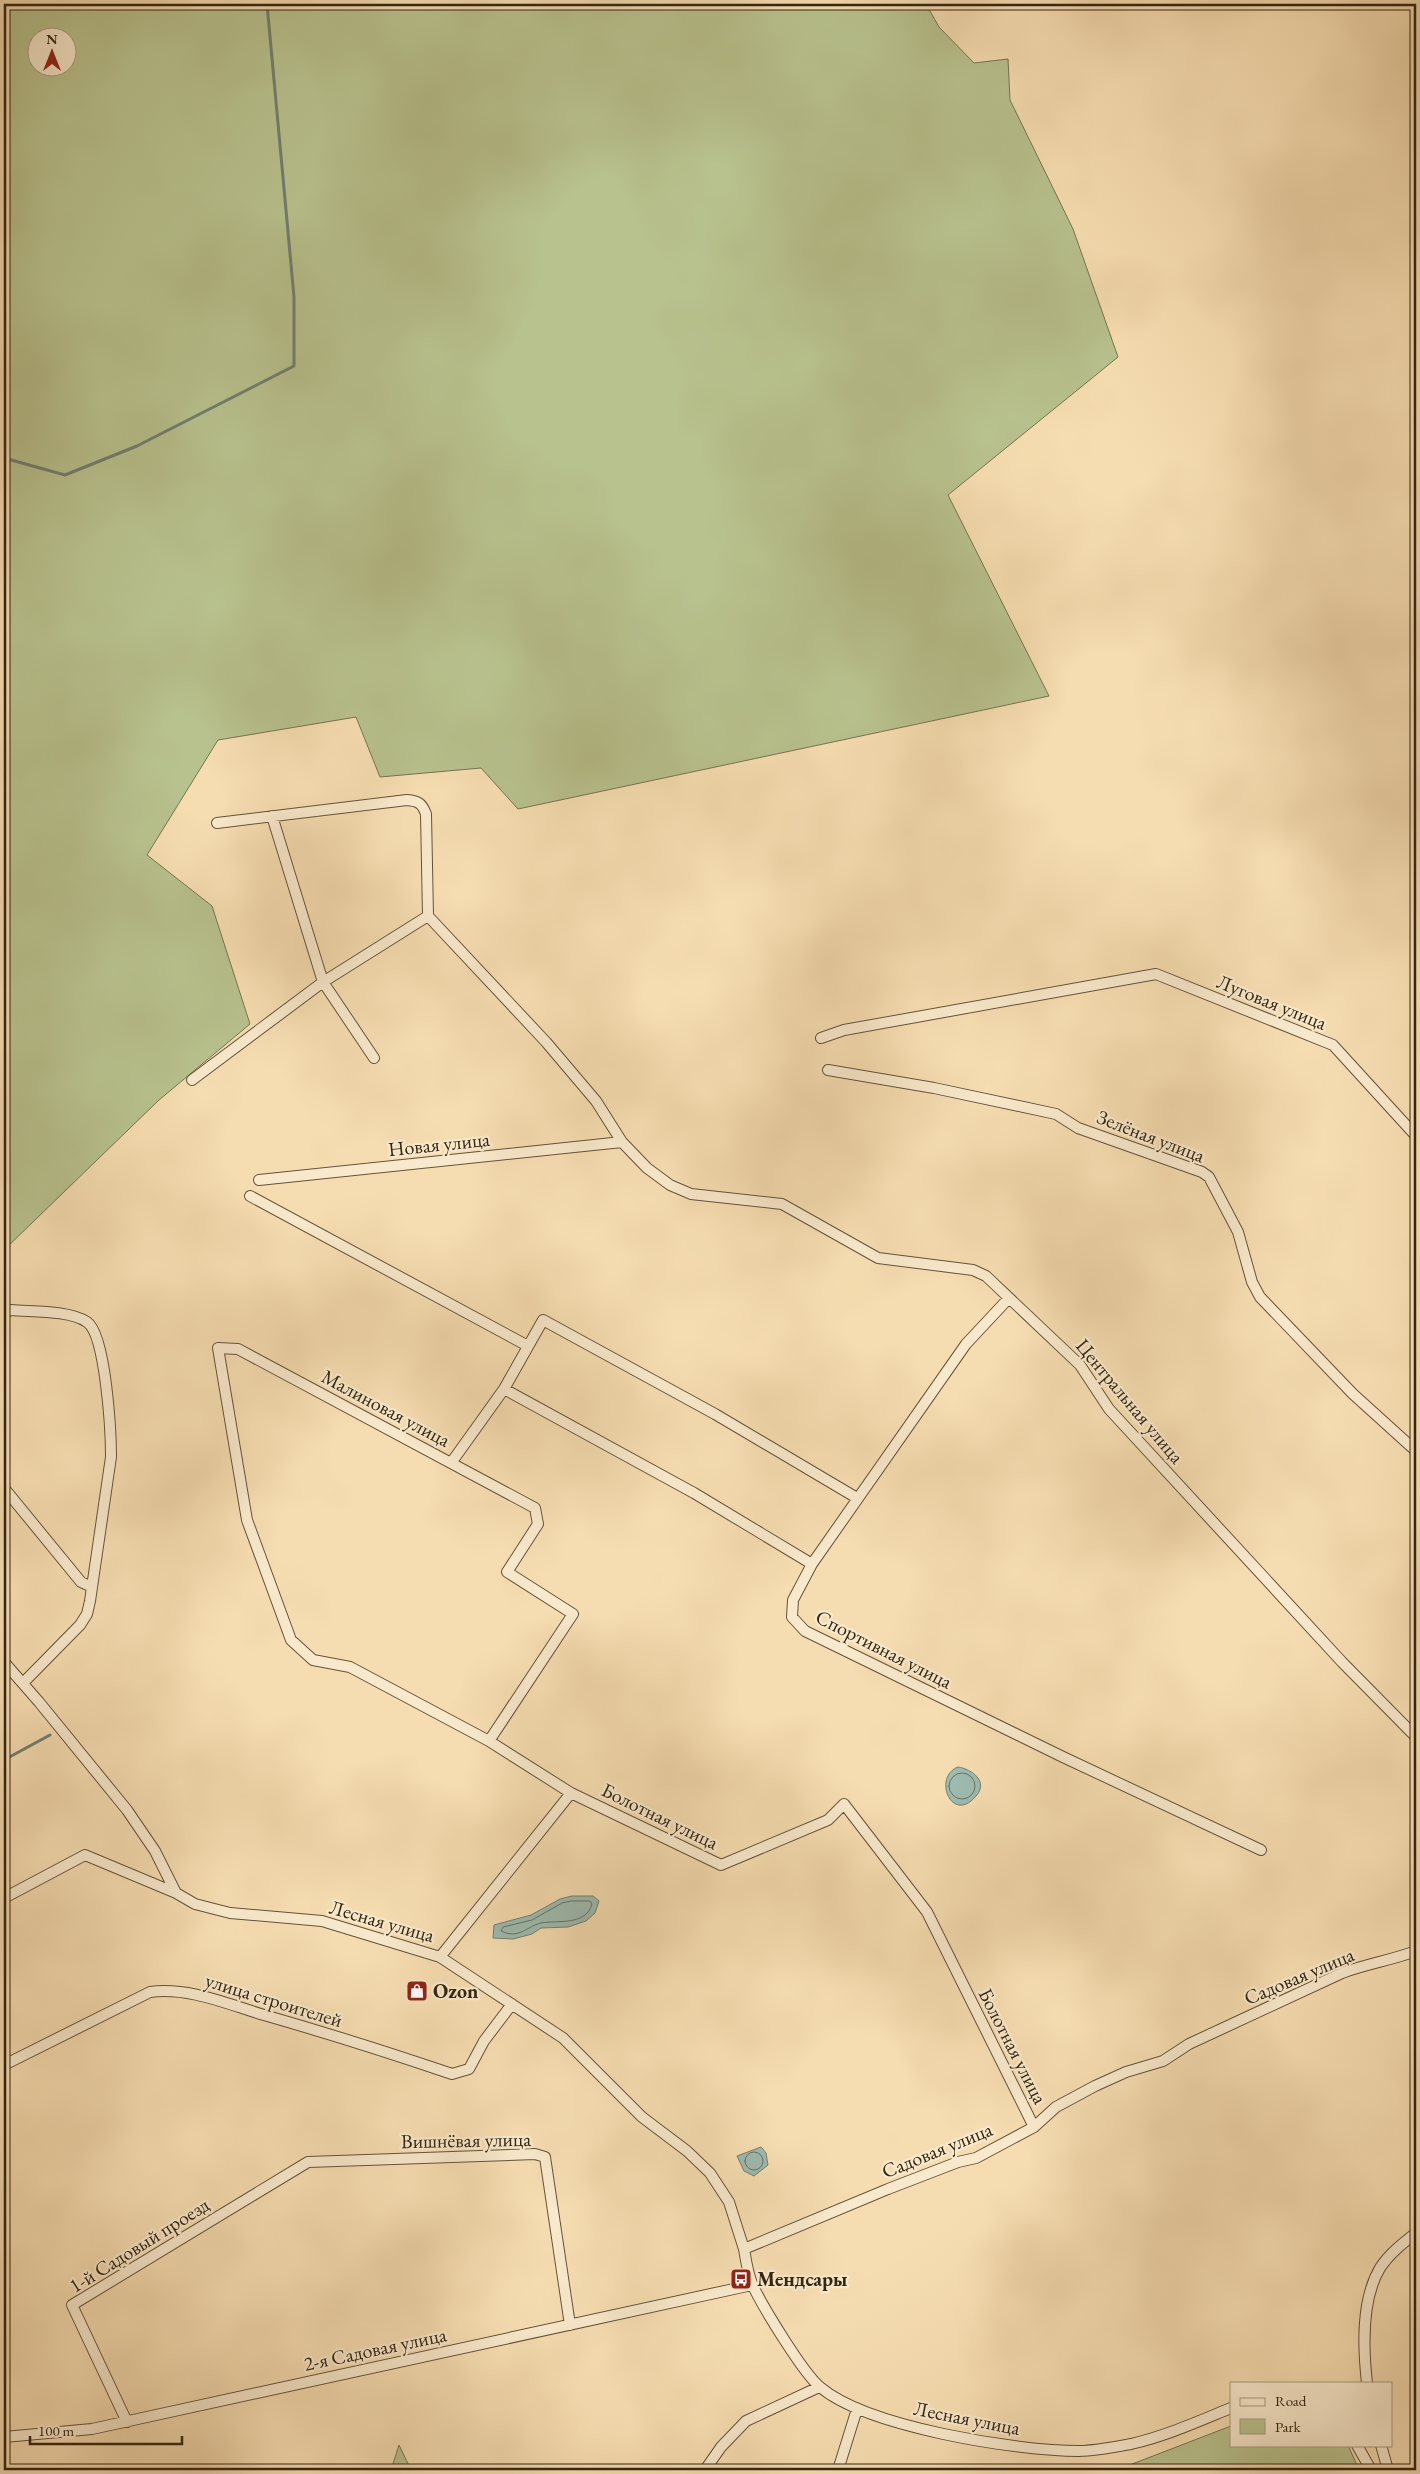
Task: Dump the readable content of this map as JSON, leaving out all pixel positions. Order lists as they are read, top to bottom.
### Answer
{
  "streets": {
    "street": [
      "Луговая улица",
      "Зелёная улица",
      "Новая улица",
      "Центральная улица",
      "Малиновая улица",
      "Спортивная улица",
      "Болотная улица",
      "Лесная улица",
      "Садовая улица",
      "улица строителей",
      "Вишнёвая улица",
      "1-й Садовый проезд",
      "2-я Садовая улица"
    ]
  },
  "crossings": [
    ["Новая улица", "Центральная улица"],
    ["Центральная улица", "Спортивная улица"],
    ["Малиновая улица", "Болотная улица"],
    ["Болотная улица", "Садовая улица"],
    ["Лесная улица", "Садовая улица"],
    ["Лесная улица", "улица строителей"],
    ["Лесная улица", "2-я Садовая улица"],
    ["Вишнёвая улица", "1-й Садовый проезд"],
    ["Вишнёвая улица", "2-я Садовая улица"],
    ["1-й Садовый проезд", "2-я Садовая улица"]
  ],
  "places": {
    "shop": ["Ozon"],
    "bus stop": ["Мендсары"]
  },
  "legend": ["Road", "Park"],
  "scale_bar": "100 m",
  "north": "top"
}
